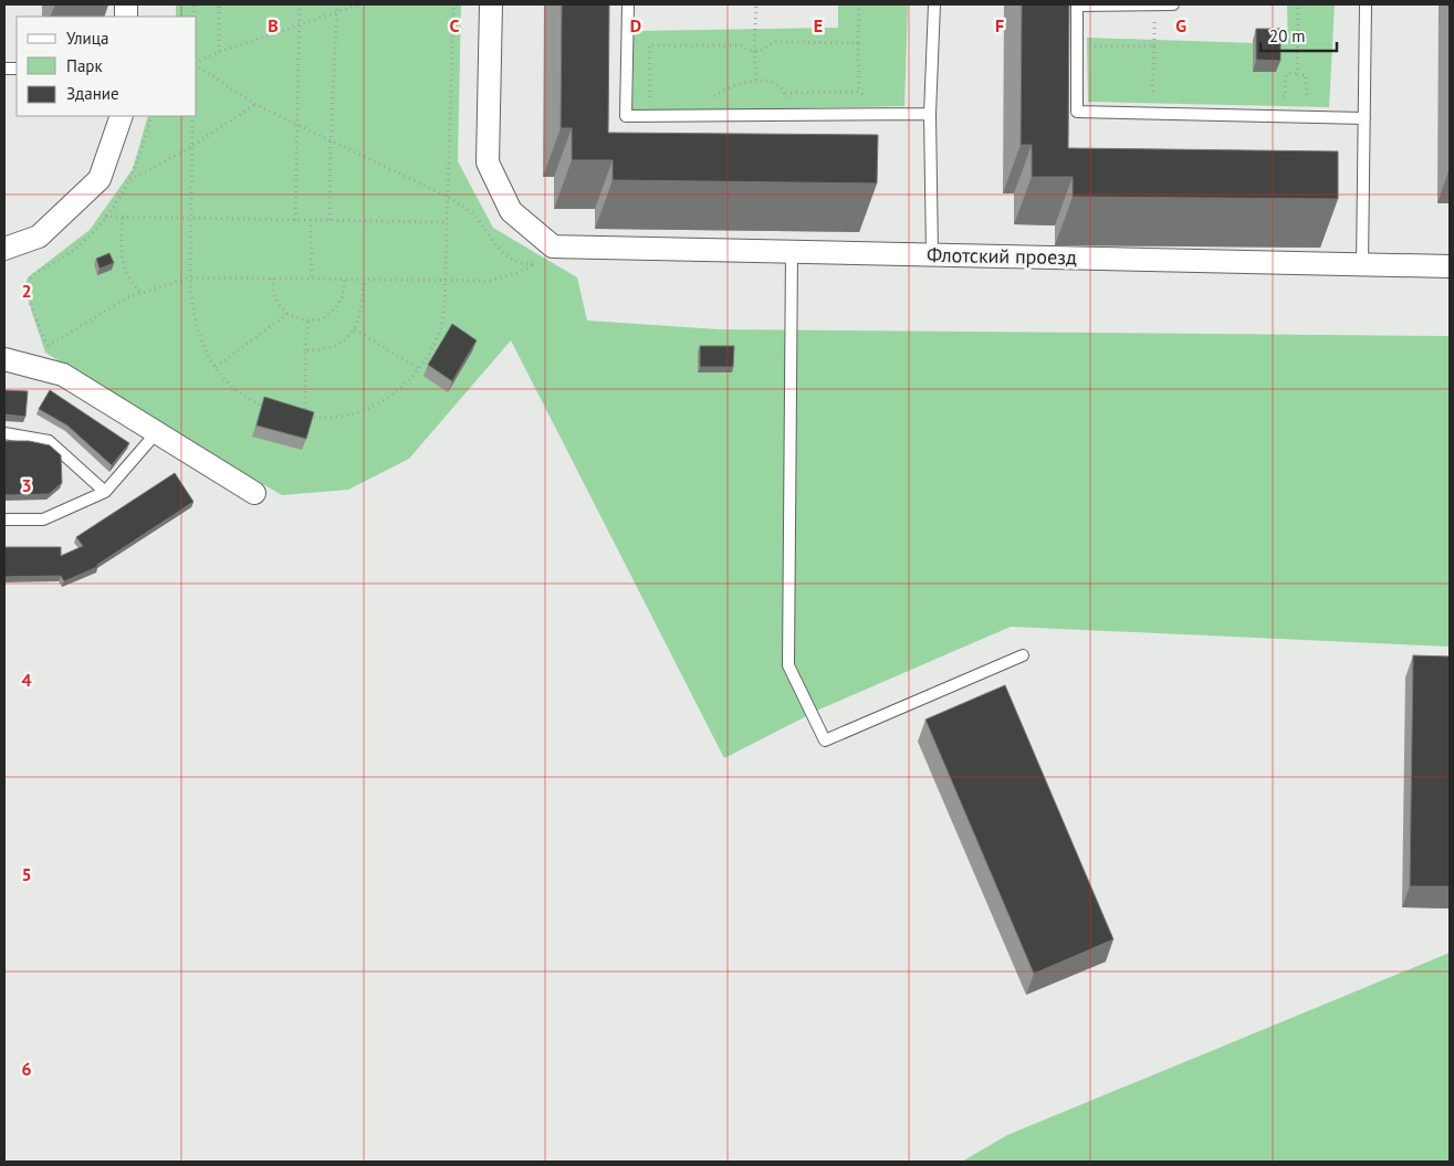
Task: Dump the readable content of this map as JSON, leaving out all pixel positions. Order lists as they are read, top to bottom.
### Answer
{
  "streets": {
    "street": ["Флотский проезд"]
  },
  "legend": ["Улица", "Парк", "Здание"],
  "scale_bar": "20 m",
  "grid": {
    "columns": [
      "B",
      "C",
      "D",
      "E",
      "F",
      "G"
    ],
    "rows": [
      "2",
      "3",
      "4",
      "5",
      "6"
    ]
  }
}
